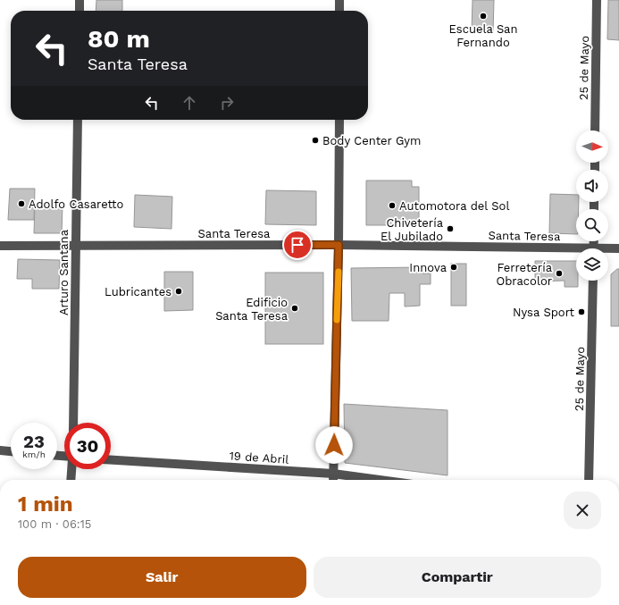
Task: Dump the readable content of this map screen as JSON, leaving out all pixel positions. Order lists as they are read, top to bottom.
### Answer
{
  "streets": {
    "street": [
      "25 de Mayo",
      "Santa Teresa",
      "Arturo Santana",
      "19 de Abril"
    ]
  },
  "crossings": [
    ["Santa Teresa", "Arturo Santana"]
  ],
  "places": [
    "Escuela San Fernando",
    "Body Center Gym",
    "Adolfo Casaretto",
    "Automotora del Sol",
    "Chivetería El Jubilado",
    "Innova",
    "Ferretería Obracolor",
    "Lubricantes",
    "Edificio Santa Teresa",
    "Nysa Sport"
  ],
  "north": "right",
  "page": {
    "turn": ["80 m", "Santa Teresa"],
    "speed": "23 km/h",
    "limit": "30",
    "heading": ["1 min", "100 m · 06:15"],
    "buttons": ["Salir", "Compartir"]
  }
}
